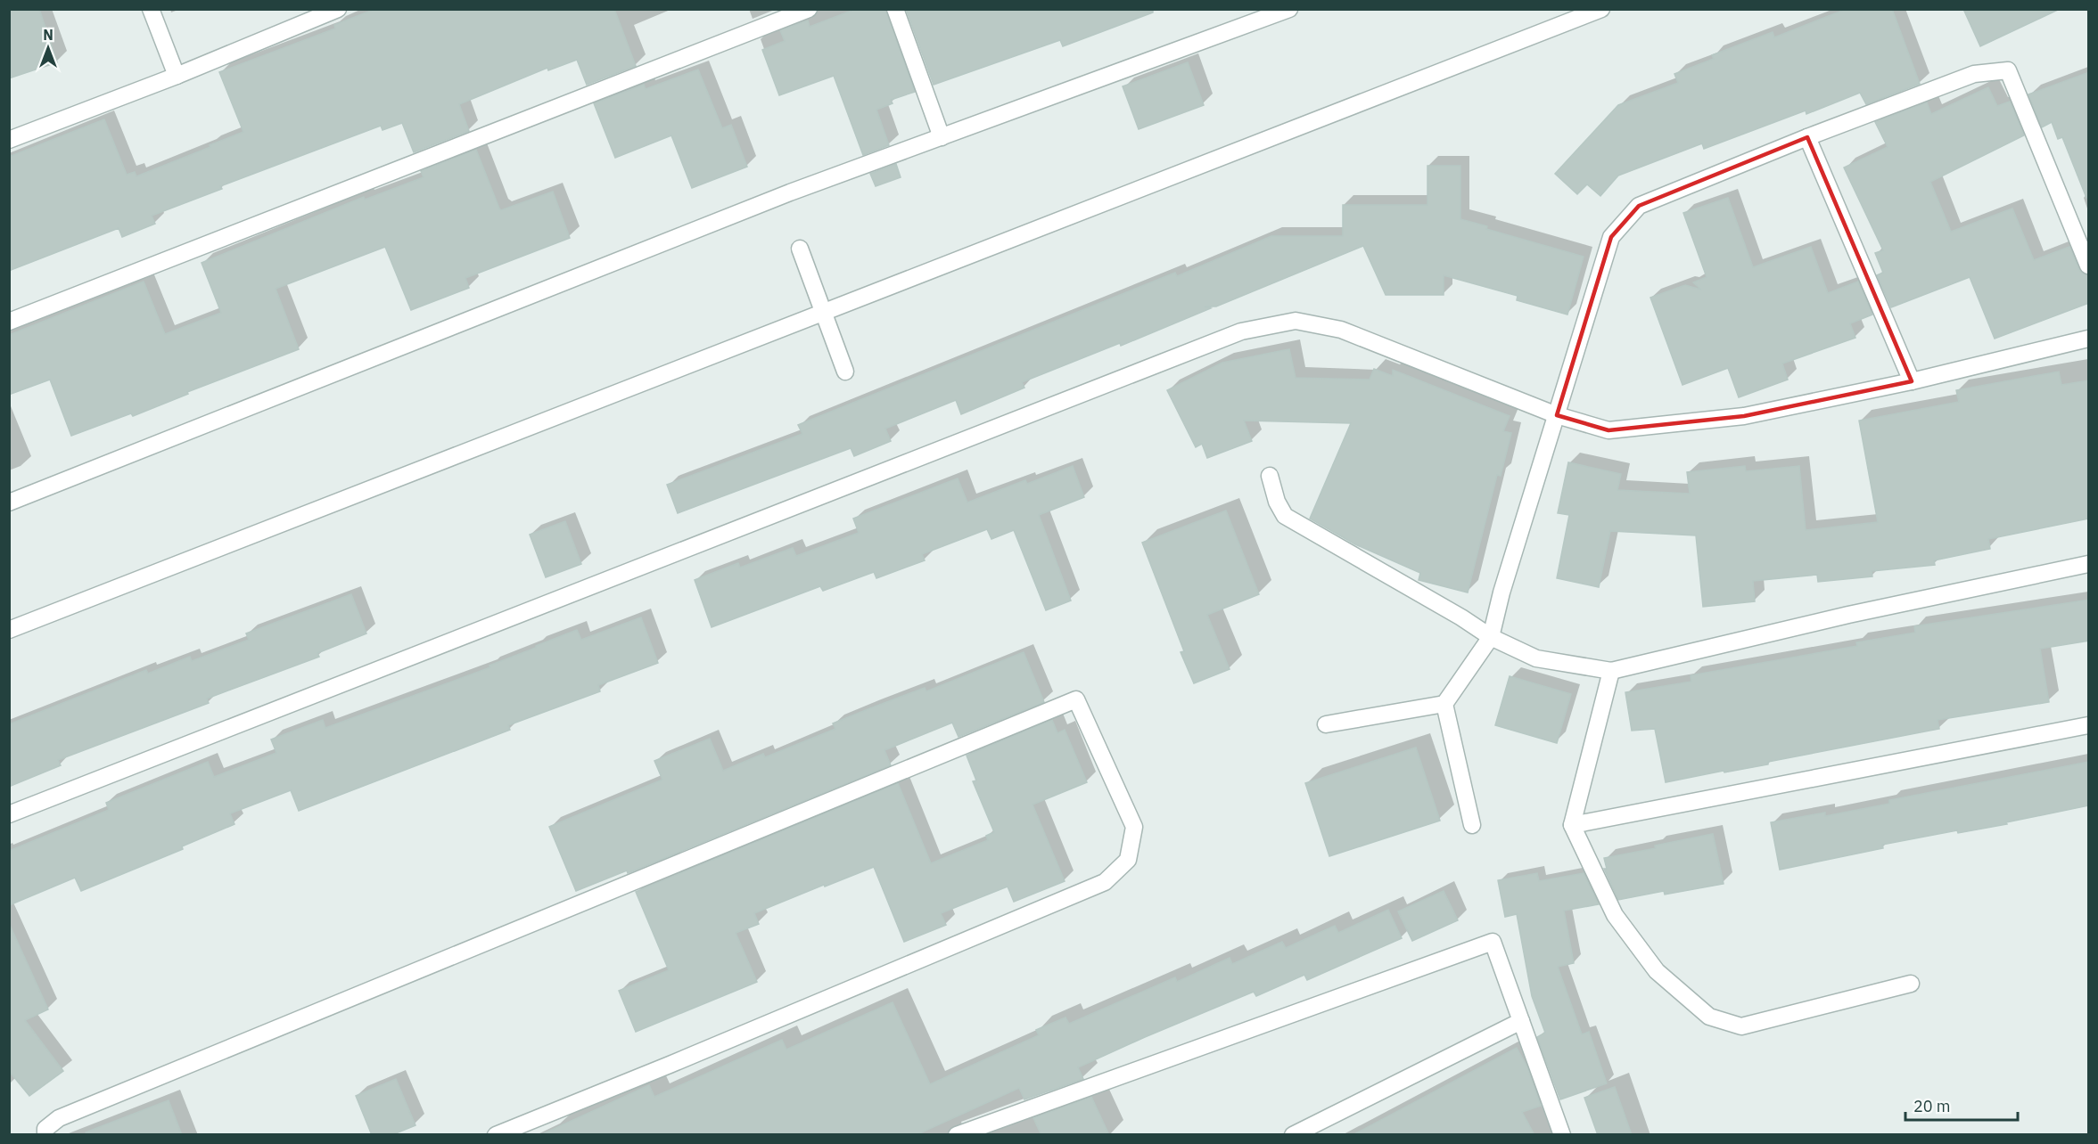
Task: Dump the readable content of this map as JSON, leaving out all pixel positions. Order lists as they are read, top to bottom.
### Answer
{
  "scale_bar": "20 m",
  "north": "top"
}
